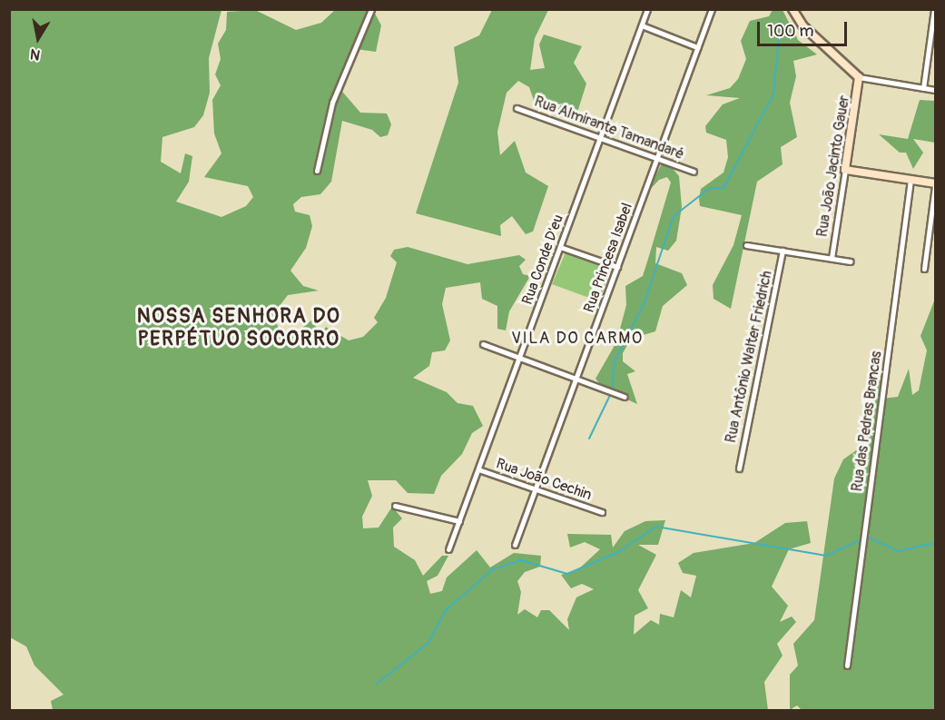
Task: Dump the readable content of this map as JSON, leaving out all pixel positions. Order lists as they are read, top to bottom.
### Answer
{
  "streets": {
    "street": [
      "Rua Almirante Tamandaré",
      "Rua João Jacinto Gauer",
      "Rua Princesa Isabel",
      "Rua Conde D'eu",
      "Rua Antônio Walter Friedrich",
      "Rua das Pedras Brancas",
      "Rua João Cechin"
    ]
  },
  "crossings": [
    ["Rua Almirante Tamandaré", "Rua Princesa Isabel"],
    ["Rua Almirante Tamandaré", "Rua Conde D'eu"],
    ["Rua João Jacinto Gauer", "Rua Antônio Walter Friedrich"],
    ["Rua Princesa Isabel", "Rua João Cechin"],
    ["Rua Conde D'eu", "Rua João Cechin"]
  ],
  "districts": ["NOSSA SENHORA DO PERPÉTUO SOCORRO", "VILA DO CARMO"],
  "scale_bar": "100 m",
  "north": "bottom"
}
